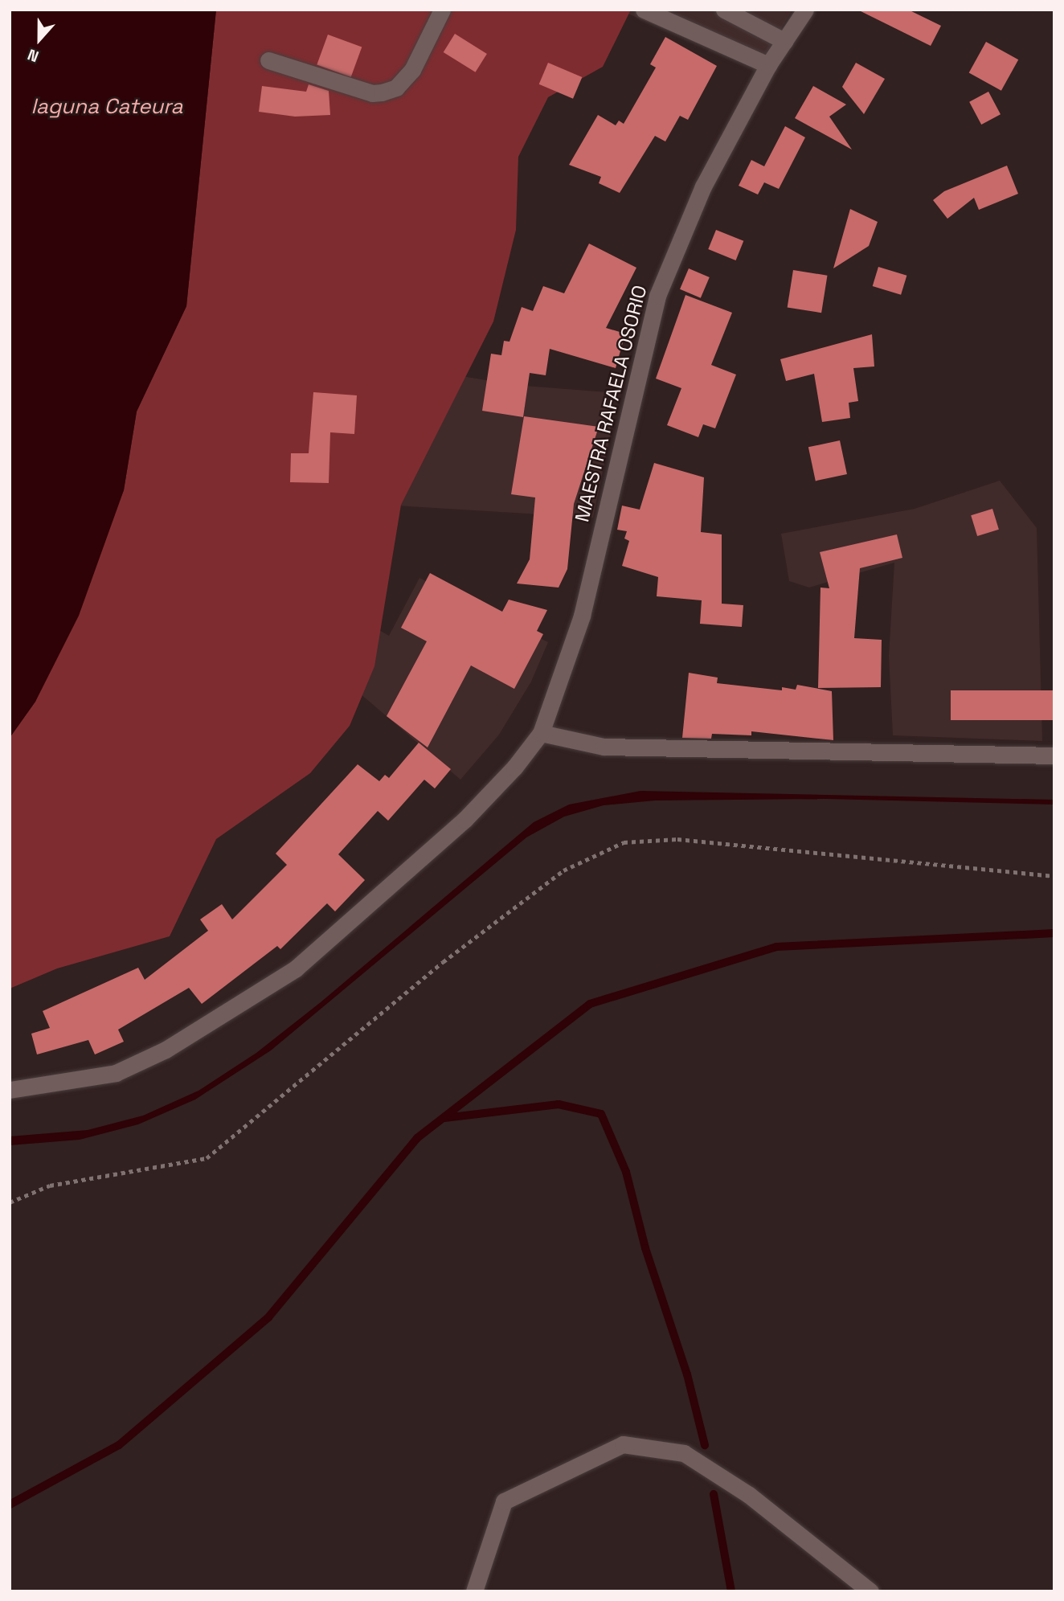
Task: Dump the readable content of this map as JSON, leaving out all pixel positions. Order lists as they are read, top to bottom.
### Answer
{
  "streets": {
    "street": ["MAESTRA RAFAELA OSORIO"]
  },
  "water": ["laguna Cateura"],
  "north": "bottom"
}
